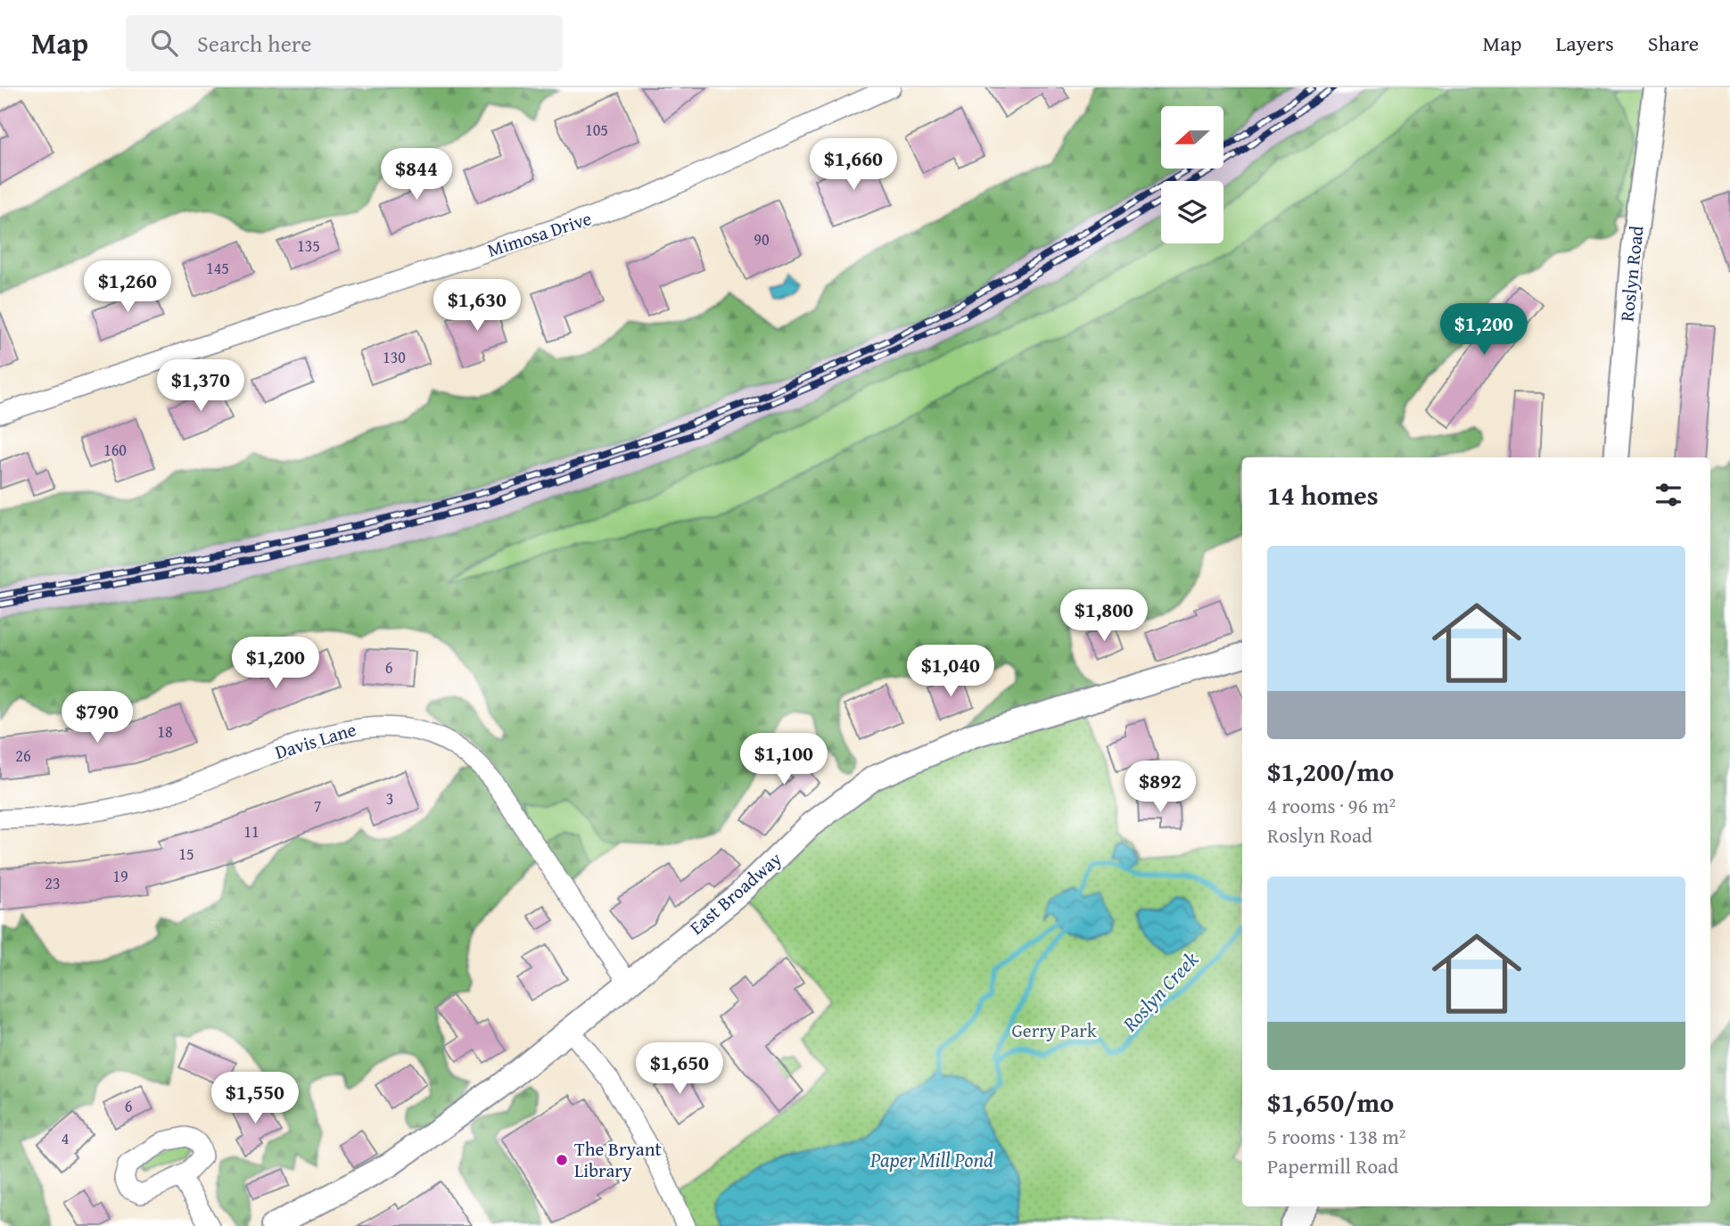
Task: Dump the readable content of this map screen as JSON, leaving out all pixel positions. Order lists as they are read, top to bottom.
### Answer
{
  "streets": {
    "main road": ["Roslyn Road", "East Broadway"],
    "street": ["Mimosa Drive", "Davis Lane"]
  },
  "crossings": [
    ["Davis Lane", "East Broadway"]
  ],
  "water": ["Roslyn Creek", "Paper Mill Pond"],
  "parks": ["Gerry Park"],
  "places": ["The Bryant Library"],
  "house_numbers": [
    "105",
    "90",
    "135",
    "145",
    "130",
    "160",
    "6",
    "18",
    "26",
    "3",
    "7",
    "11",
    "15",
    "19",
    "23",
    "6",
    "4"
  ],
  "north": "left",
  "page": {
    "header": "Map",
    "search": "Search here",
    "nav": ["Map", "Layers", "Share"],
    "price": [
      "$1,660",
      "$844",
      "$1,260",
      "$1,630",
      "$1,200",
      "$1,370",
      "$1,800",
      "$1,200",
      "$1,040",
      "$790",
      "$1,100",
      "$892",
      "$1,650",
      "$1,550"
    ],
    "heading": "14 homes",
    "list": [
      {
        "name": "$1,200/mo",
        "note": "4 rooms · 96 m² · Roslyn Road"
      },
      {
        "name": "$1,650/mo",
        "note": "5 rooms · 138 m² · Papermill Road"
      }
    ]
  }
}
